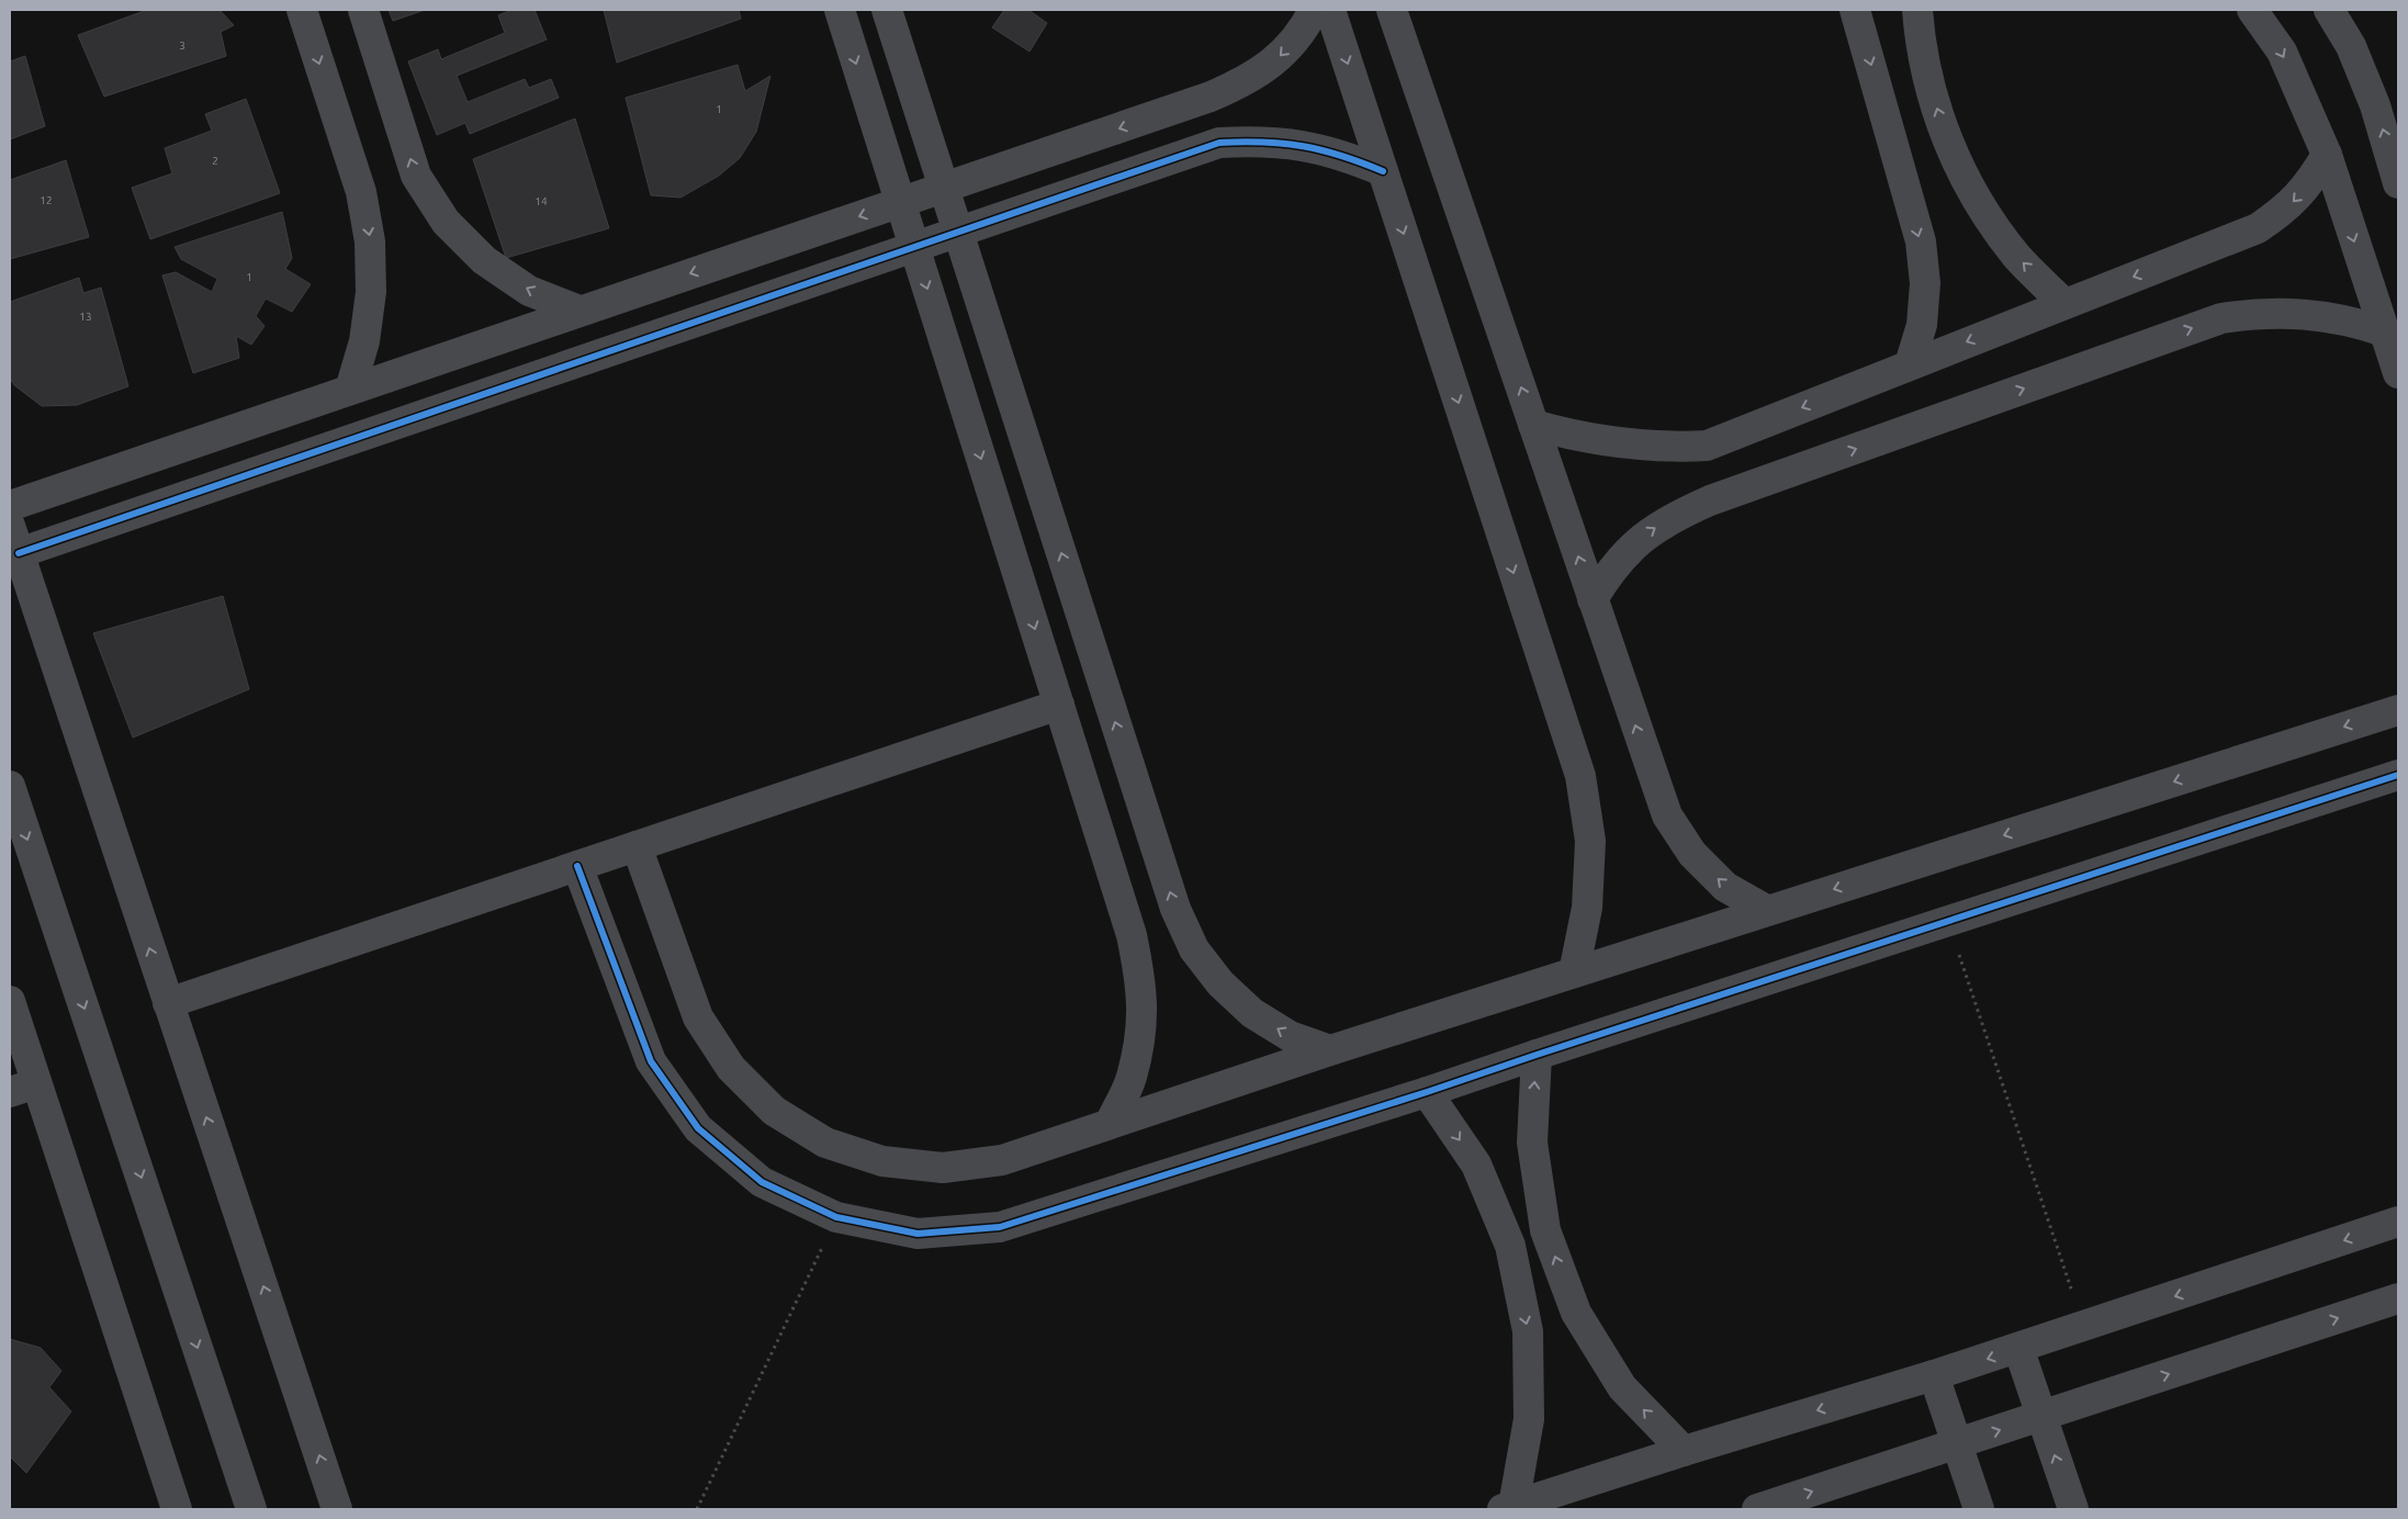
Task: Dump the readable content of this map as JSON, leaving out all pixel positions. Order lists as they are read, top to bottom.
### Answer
{
  "house_numbers": [
    "3",
    "1",
    "2",
    "12",
    "14",
    "1",
    "13"
  ]
}
